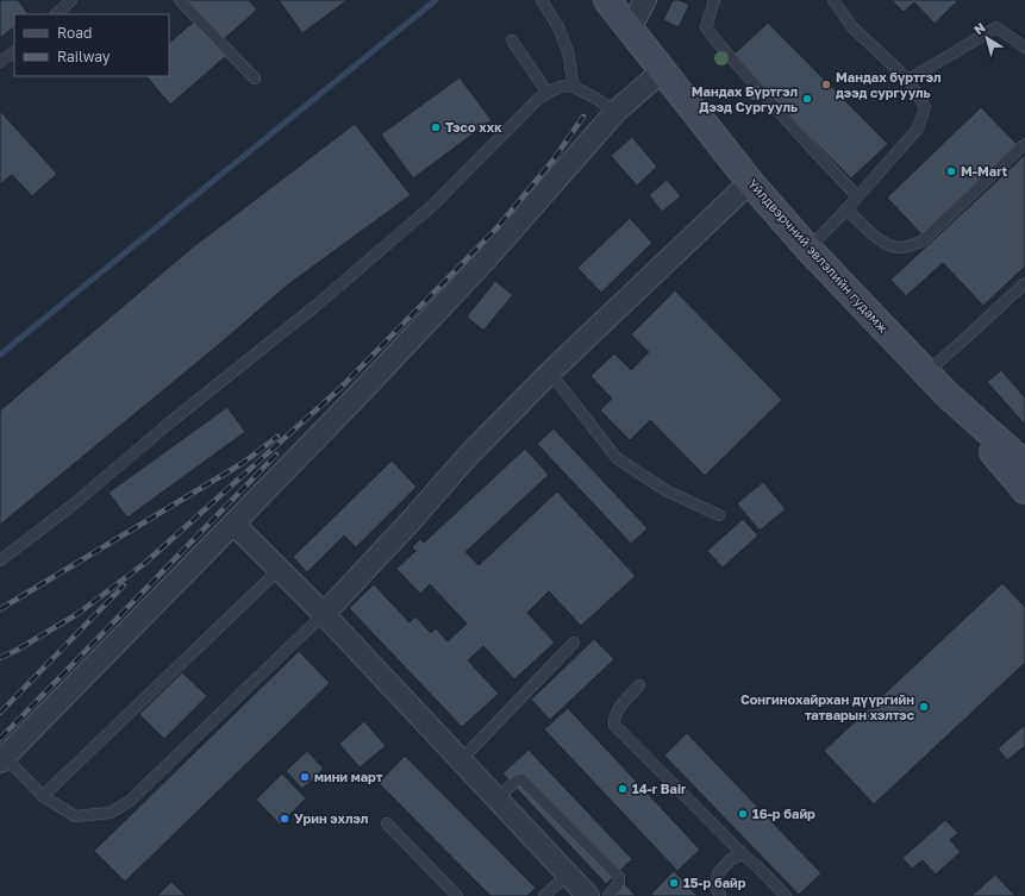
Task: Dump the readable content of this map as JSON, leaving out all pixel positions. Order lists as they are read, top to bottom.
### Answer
{
  "streets": {
    "main road": ["Үйлдвэрчний эвлэлийн гудамж"]
  },
  "places": [
    "Мандах бүртгэл дээд сургууль",
    "Мандах Бүртгэл Дээд Сургууль",
    "Тэсо ххк",
    "M-Mart",
    "Сонгинохайрхан дүүргийн татварын хэлтэс",
    "мини март",
    "14-r Bair",
    "16-р байр",
    "Урин эхлэл",
    "15-р байр"
  ],
  "legend": ["Road", "Railway"],
  "north": "top left"
}
